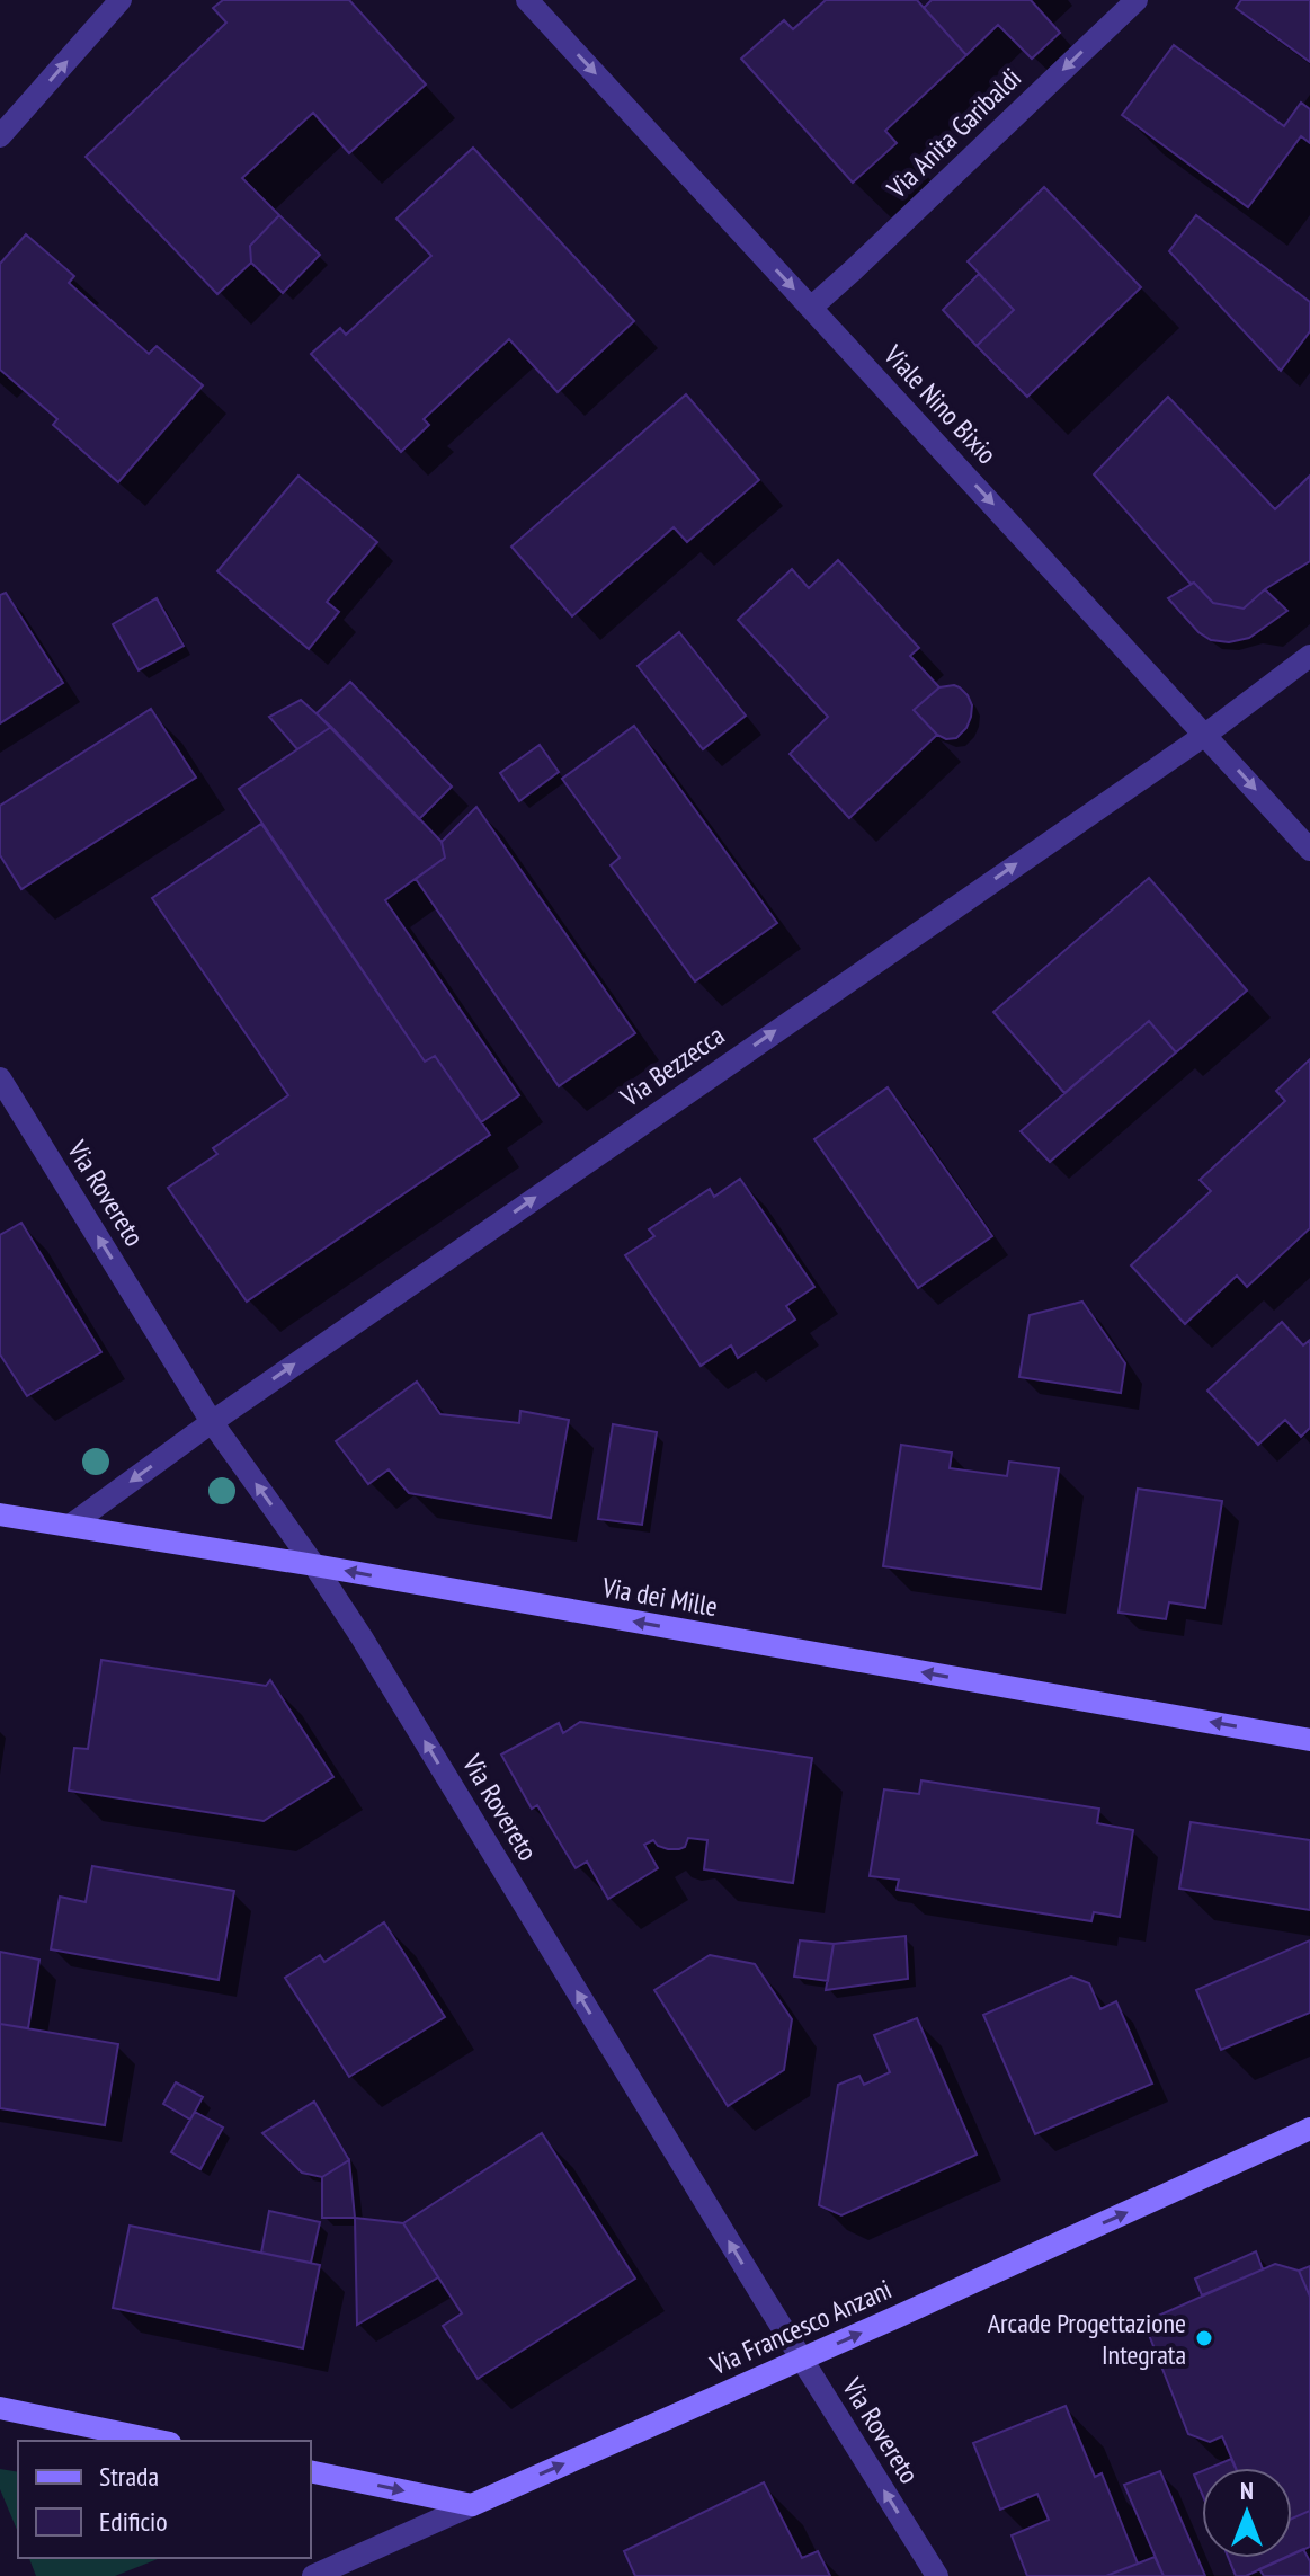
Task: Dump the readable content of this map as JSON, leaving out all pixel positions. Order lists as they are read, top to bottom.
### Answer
{
  "streets": {
    "street": [
      "Via Anita Garibaldi",
      "Viale Nino Bixio",
      "Via Bezzecca",
      "Via Rovereto",
      "Via dei Mille",
      "Via Francesco Anzani"
    ]
  },
  "crossings": [
    ["Via Anita Garibaldi", "Viale Nino Bixio"],
    ["Viale Nino Bixio", "Via Bezzecca"],
    ["Via Bezzecca", "Via Rovereto"],
    ["Via Bezzecca", "Via dei Mille"],
    ["Via Rovereto", "Via dei Mille"],
    ["Via Rovereto", "Via Francesco Anzani"]
  ],
  "one_way": [
    "Via Anita Garibaldi",
    "Viale Nino Bixio",
    "Via Rovereto",
    "Via dei Mille",
    "Via Francesco Anzani"
  ],
  "places": ["Arcade Progettazione Integrata"],
  "legend": ["Strada", "Edificio"],
  "north": "top"
}
